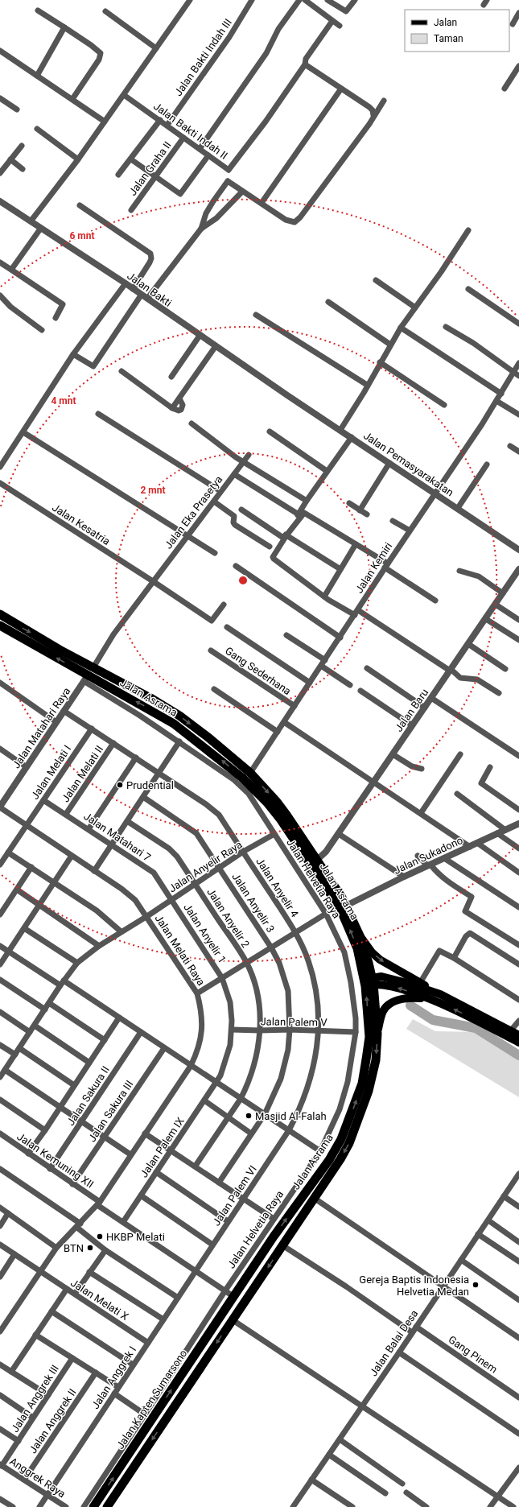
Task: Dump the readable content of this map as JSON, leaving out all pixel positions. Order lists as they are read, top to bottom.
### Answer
{
  "streets": {
    "highway": ["Jalan Asrama", "Jalan Kapten Sumarsono"],
    "street": [
      "Jalan Bakti Indah III",
      "Jalan Bakti Indah II",
      "Jalan Graha II",
      "Jalan Bakti",
      "Jalan Pemasyarakatan",
      "Jalan Eka Prasetya",
      "Jalan Kesatria",
      "Jalan Kemiri",
      "Gang Sederhana",
      "Jalan Baru",
      "Jalan Matahari Raya",
      "Jalan Melati I",
      "Jalan Melati II",
      "Jalan Matahari 7",
      "Jalan Sukadono",
      "Jalan Anyelir Raya",
      "Jalan Helvetia Raya",
      "Jalan Anyelir 4",
      "Jalan Anyelir 3",
      "Jalan Anyelir 2",
      "Jalan Anyelir 1",
      "Jalan Melati Raya",
      "Jalan Palem V",
      "Jalan Sakura II",
      "Jalan Sakura III",
      "Jalan Palem IX",
      "Jalan Kemuning XII",
      "Jalan Palem VI",
      "Jalan Melati X",
      "Jalan Balai Desa",
      "Gang Pinem",
      "Jalan Anggrek I",
      "Jalan Anggrek III",
      "Jalan Anggrek II",
      "Anggrek Raya"
    ]
  },
  "crossings": [
    ["Jalan Bakti Indah III", "Jalan Bakti Indah II"],
    ["Jalan Bakti Indah II", "Jalan Graha II"],
    ["Jalan Bakti", "Jalan Pemasyarakatan"],
    ["Jalan Pemasyarakatan", "Jalan Kemiri"],
    ["Jalan Eka Prasetya", "Jalan Kesatria"],
    ["Jalan Kemiri", "Gang Sederhana"],
    ["Jalan Kemiri", "Jalan Asrama"],
    ["Jalan Asrama", "Jalan Baru"],
    ["Jalan Asrama", "Jalan Matahari Raya"],
    ["Jalan Asrama", "Jalan Sukadono"],
    ["Jalan Asrama", "Jalan Helvetia Raya"],
    ["Jalan Asrama", "Jalan Kemuning XII"],
    ["Jalan Asrama", "Jalan Kapten Sumarsono"],
    ["Jalan Matahari Raya", "Jalan Helvetia Raya"],
    ["Jalan Matahari Raya", "Jalan Anyelir 4"],
    ["Jalan Matahari Raya", "Jalan Melati Raya"],
    ["Jalan Melati I", "Jalan Matahari 7"],
    ["Jalan Melati I", "Jalan Anyelir 4"],
    ["Jalan Melati I", "Jalan Melati Raya"],
    ["Jalan Melati II", "Jalan Matahari 7"],
    ["Jalan Melati II", "Jalan Anyelir 4"],
    ["Jalan Matahari 7", "Jalan Anyelir Raya"],
    ["Jalan Matahari 7", "Jalan Anyelir 1"],
    ["Jalan Anyelir Raya", "Jalan Helvetia Raya"],
    ["Jalan Anyelir Raya", "Jalan Anyelir 4"],
    ["Jalan Anyelir Raya", "Jalan Anyelir 3"],
    ["Jalan Anyelir Raya", "Jalan Anyelir 2"],
    ["Jalan Anyelir Raya", "Jalan Anyelir 1"],
    ["Jalan Anyelir Raya", "Jalan Melati Raya"],
    ["Jalan Helvetia Raya", "Jalan Palem V"],
    ["Jalan Helvetia Raya", "Jalan Kemuning XII"],
    ["Jalan Anyelir 4", "Jalan Palem V"],
    ["Jalan Anyelir 4", "Jalan Palem VI"],
    ["Jalan Anyelir 3", "Jalan Palem V"],
    ["Jalan Anyelir 2", "Jalan Palem V"],
    ["Jalan Anyelir 1", "Jalan Palem V"],
    ["Jalan Anyelir 1", "Jalan Palem IX"],
    ["Jalan Melati Raya", "Jalan Kemuning XII"],
    ["Jalan Melati Raya", "Jalan Melati X"],
    ["Jalan Palem V", "Jalan Palem IX"],
    ["Jalan Palem V", "Jalan Palem VI"],
    ["Jalan Sakura II", "Jalan Kemuning XII"],
    ["Jalan Sakura III", "Jalan Kemuning XII"],
    ["Jalan Palem IX", "Jalan Kemuning XII"],
    ["Jalan Kemuning XII", "Jalan Palem VI"],
    ["Jalan Kemuning XII", "Jalan Anggrek I"],
    ["Jalan Kemuning XII", "Jalan Kapten Sumarsono"],
    ["Jalan Palem VI", "Jalan Anggrek I"],
    ["Jalan Melati X", "Jalan Anggrek I"],
    ["Jalan Balai Desa", "Gang Pinem"],
    ["Jalan Anggrek I", "Anggrek Raya"],
    ["Jalan Anggrek III", "Anggrek Raya"],
    ["Jalan Anggrek II", "Anggrek Raya"]
  ],
  "places": [
    "Prudential",
    "Masjid Al-Falah",
    "HKBP Melati",
    "BTN",
    "Gereja Baptis Indonesia Helvetia Medan"
  ],
  "legend": ["Jalan", "Taman"],
  "rings": ["6 mnt", "4 mnt", "2 mnt"]
}
